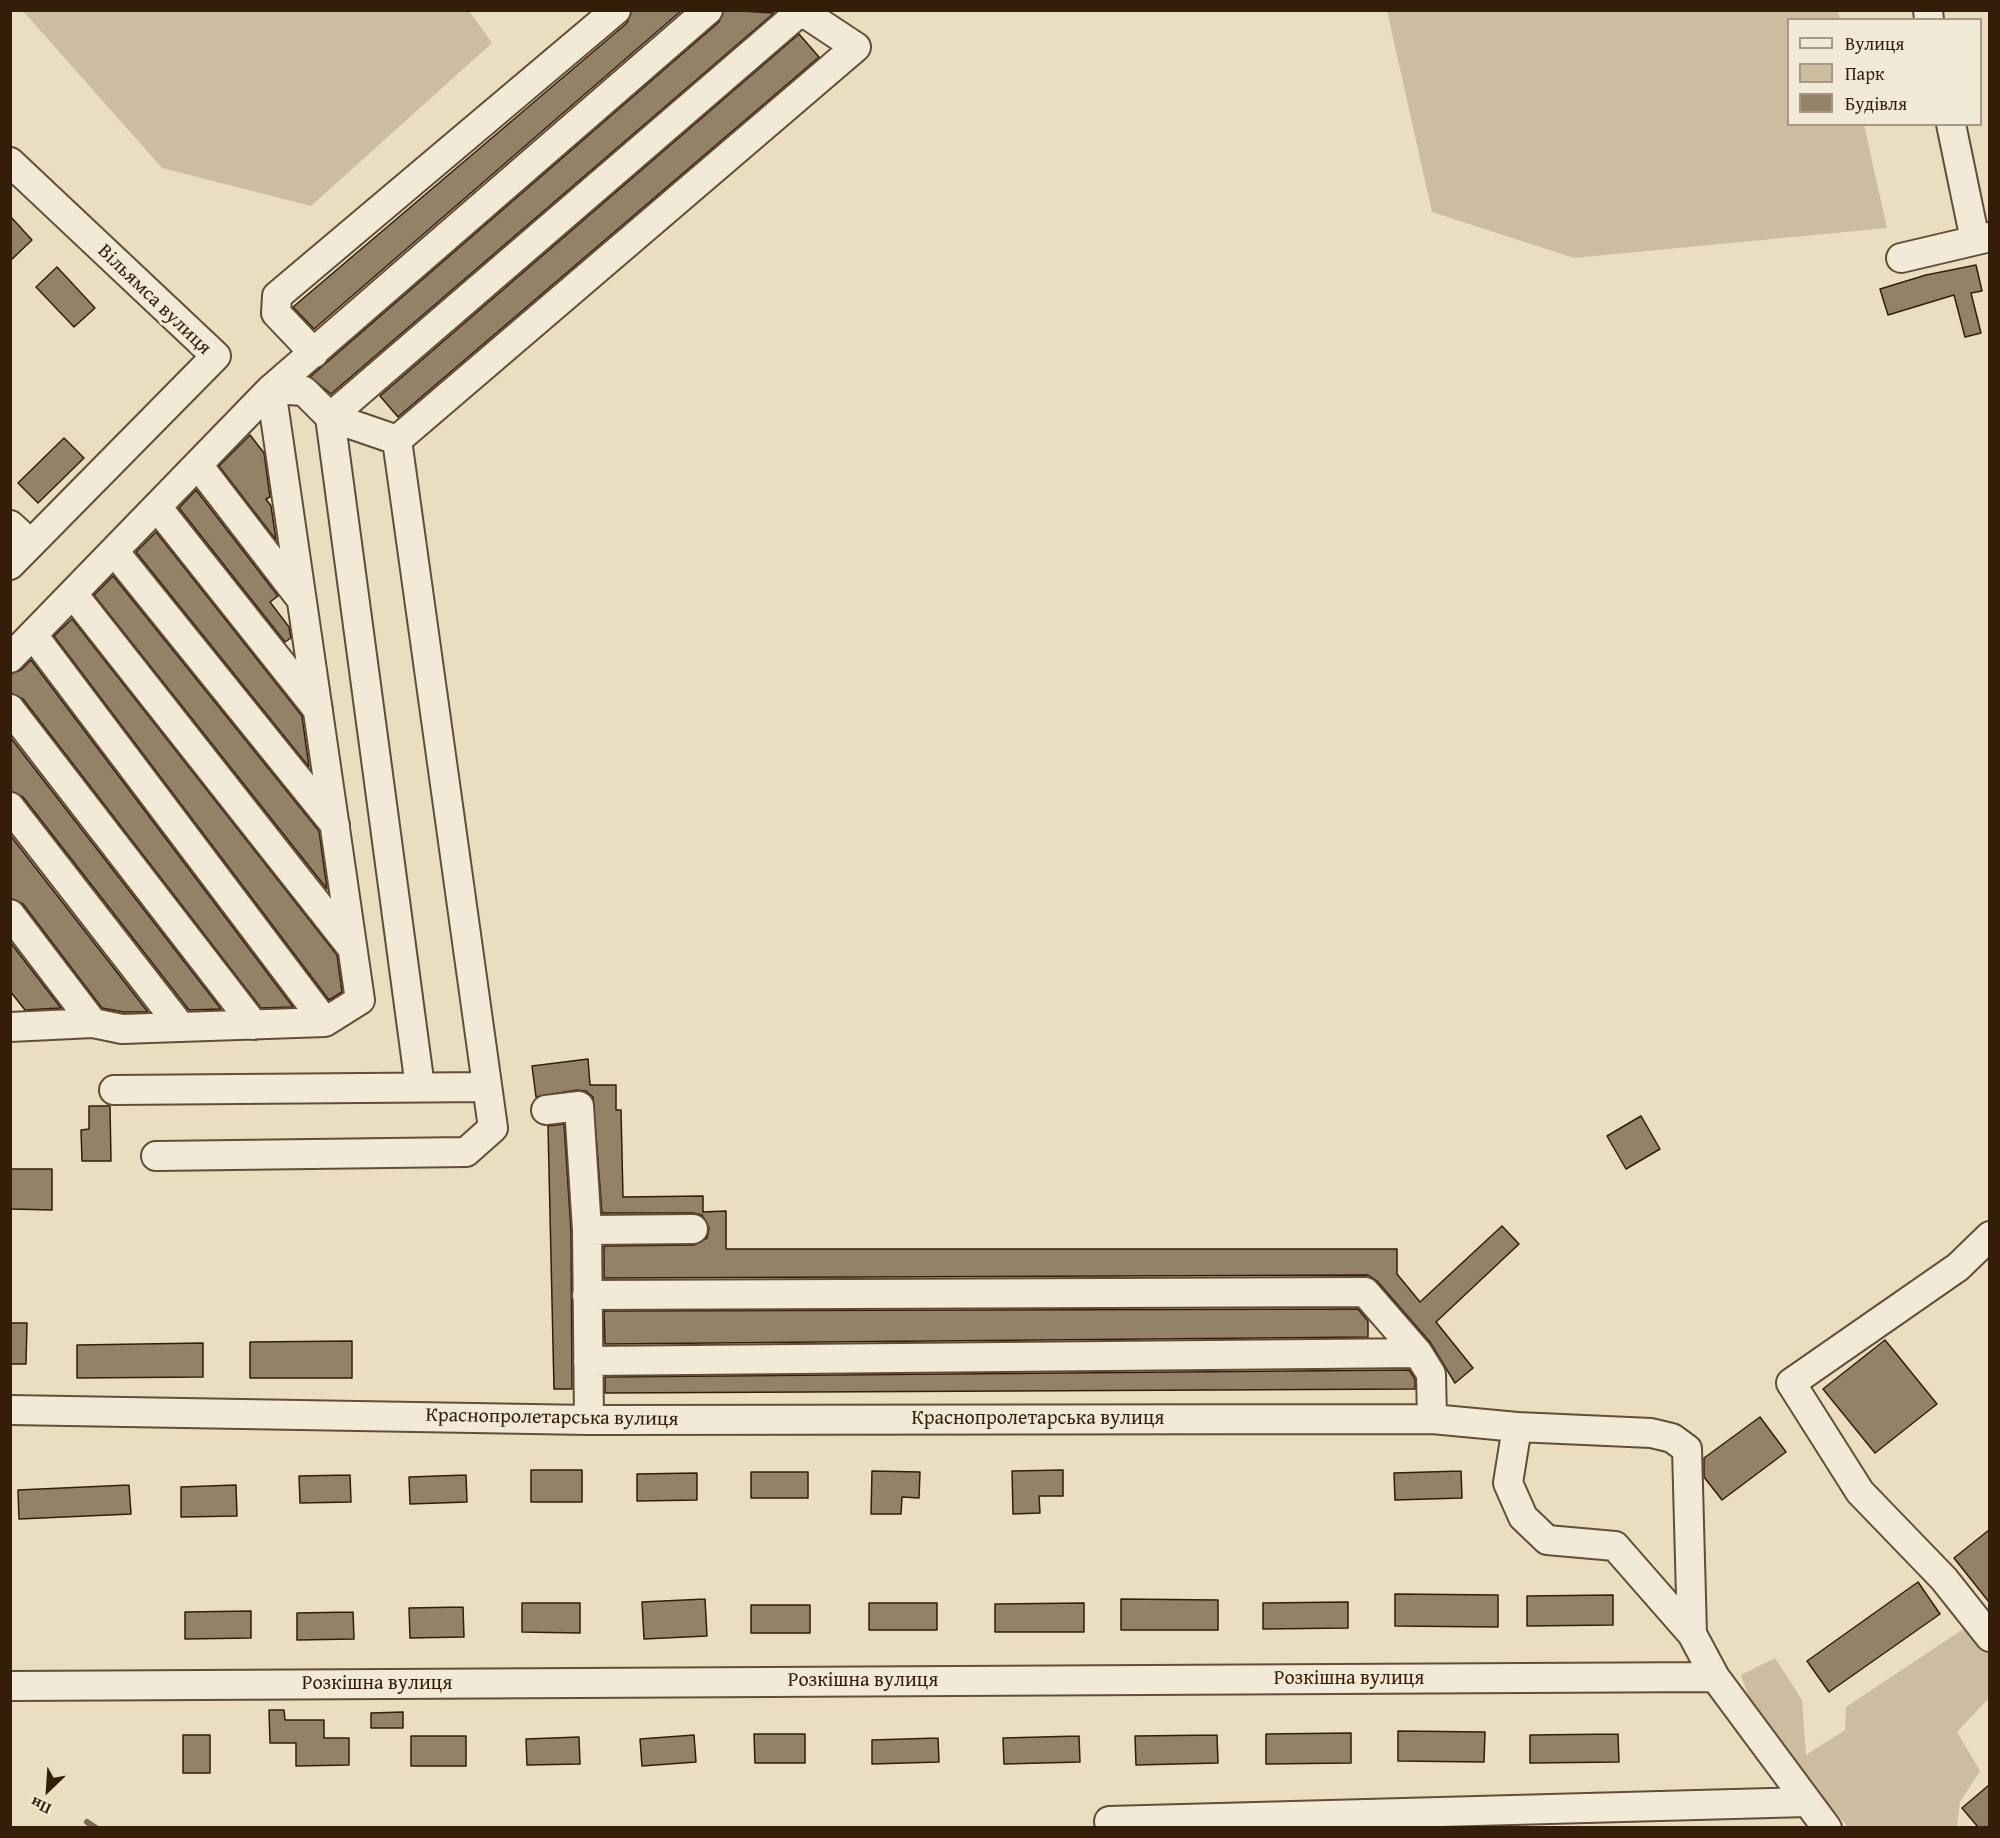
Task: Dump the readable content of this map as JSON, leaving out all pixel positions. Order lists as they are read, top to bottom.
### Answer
{
  "streets": {
    "street": ["Вільямса вулиця", "Краснопролетарська вулиця", "Розкішна вулиця"]
  },
  "legend": ["Вулиця", "Парк", "Будівля"],
  "north": "bottom left"
}
